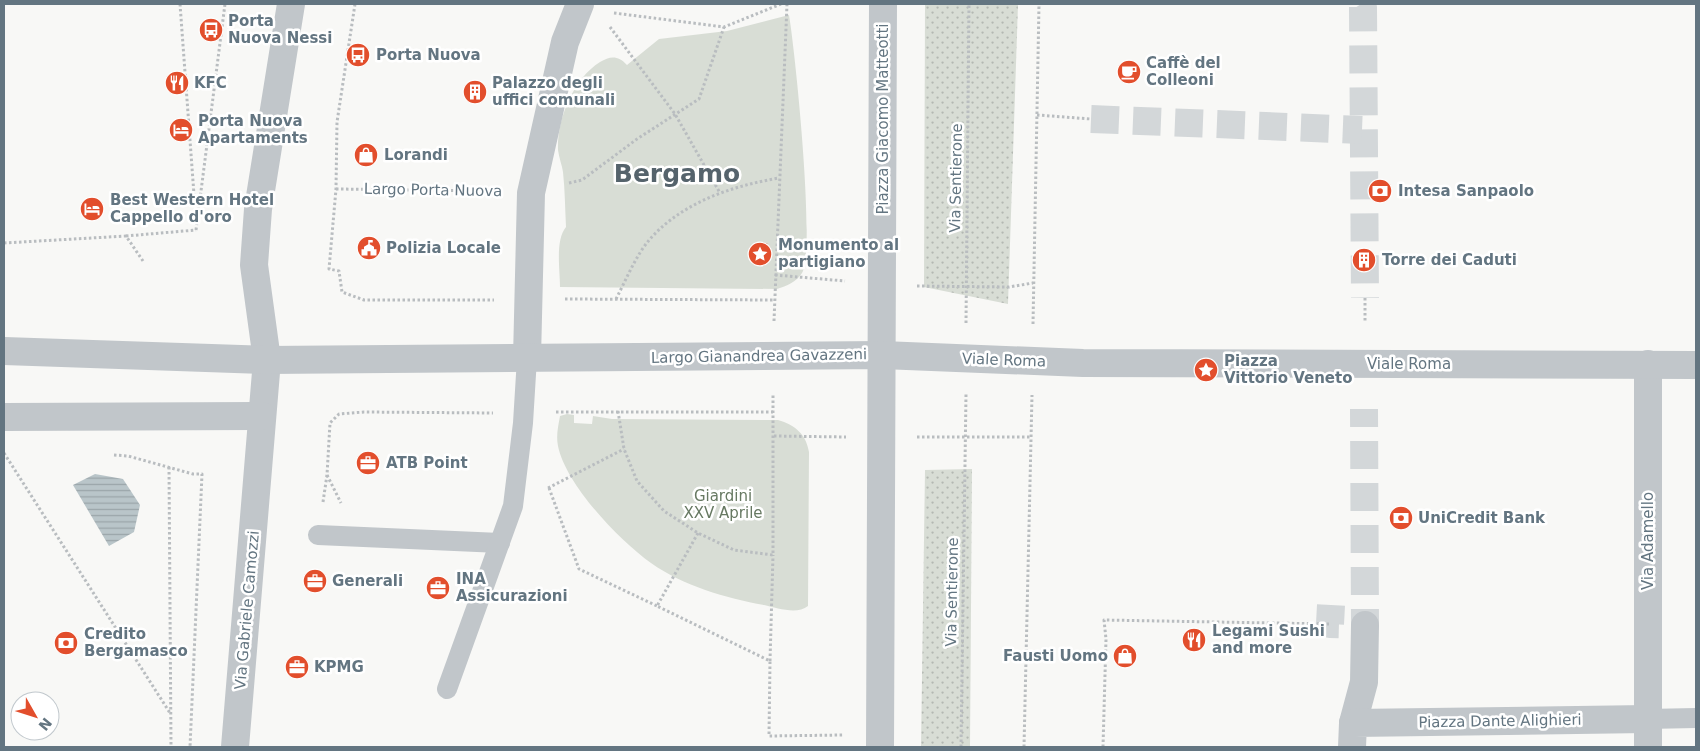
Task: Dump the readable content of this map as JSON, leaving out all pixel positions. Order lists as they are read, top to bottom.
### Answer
{
  "streets": {
    "street": [
      "Piazza Giacomo Matteotti",
      "Largo Gianandrea Gavazzeni",
      "Viale Roma",
      "Via Adamello",
      "Via Gabriele Camozzi",
      "Piazza Dante Alighieri"
    ],
    "path": ["Via Sentierone", "Largo Porta Nuova"]
  },
  "crossings": [
    ["Piazza Giacomo Matteotti", "Largo Gianandrea Gavazzeni"],
    ["Piazza Giacomo Matteotti", "Viale Roma"],
    ["Largo Gianandrea Gavazzeni", "Viale Roma"],
    ["Viale Roma", "Via Adamello"],
    ["Via Adamello", "Piazza Dante Alighieri"]
  ],
  "districts": ["Bergamo"],
  "parks": ["Giardini XXV Aprile"],
  "places": {
    "bus stop": ["Porta Nuova Nessi", "Porta Nuova"],
    "cafe": ["Caffè del Colleoni"],
    "restaurant": ["KFC", "Legami Sushi and more"],
    "building": ["Palazzo degli uffici comunali", "Torre dei Caduti"],
    "hotel": ["Porta Nuova Apartaments", "Best Western Hotel Cappello d'oro"],
    "shop": ["Lorandi", "Fausti Uomo"],
    "bank": ["Intesa Sanpaolo", "UniCredit Bank", "Credito Bergamasco"],
    "public building": ["Polizia Locale"],
    "place": ["Monumento al partigiano", "Piazza Vittorio Veneto"],
    "office": [
      "ATB Point",
      "Generali",
      "INA Assicurazioni",
      "KPMG"
    ]
  },
  "north": "bottom right"
}
